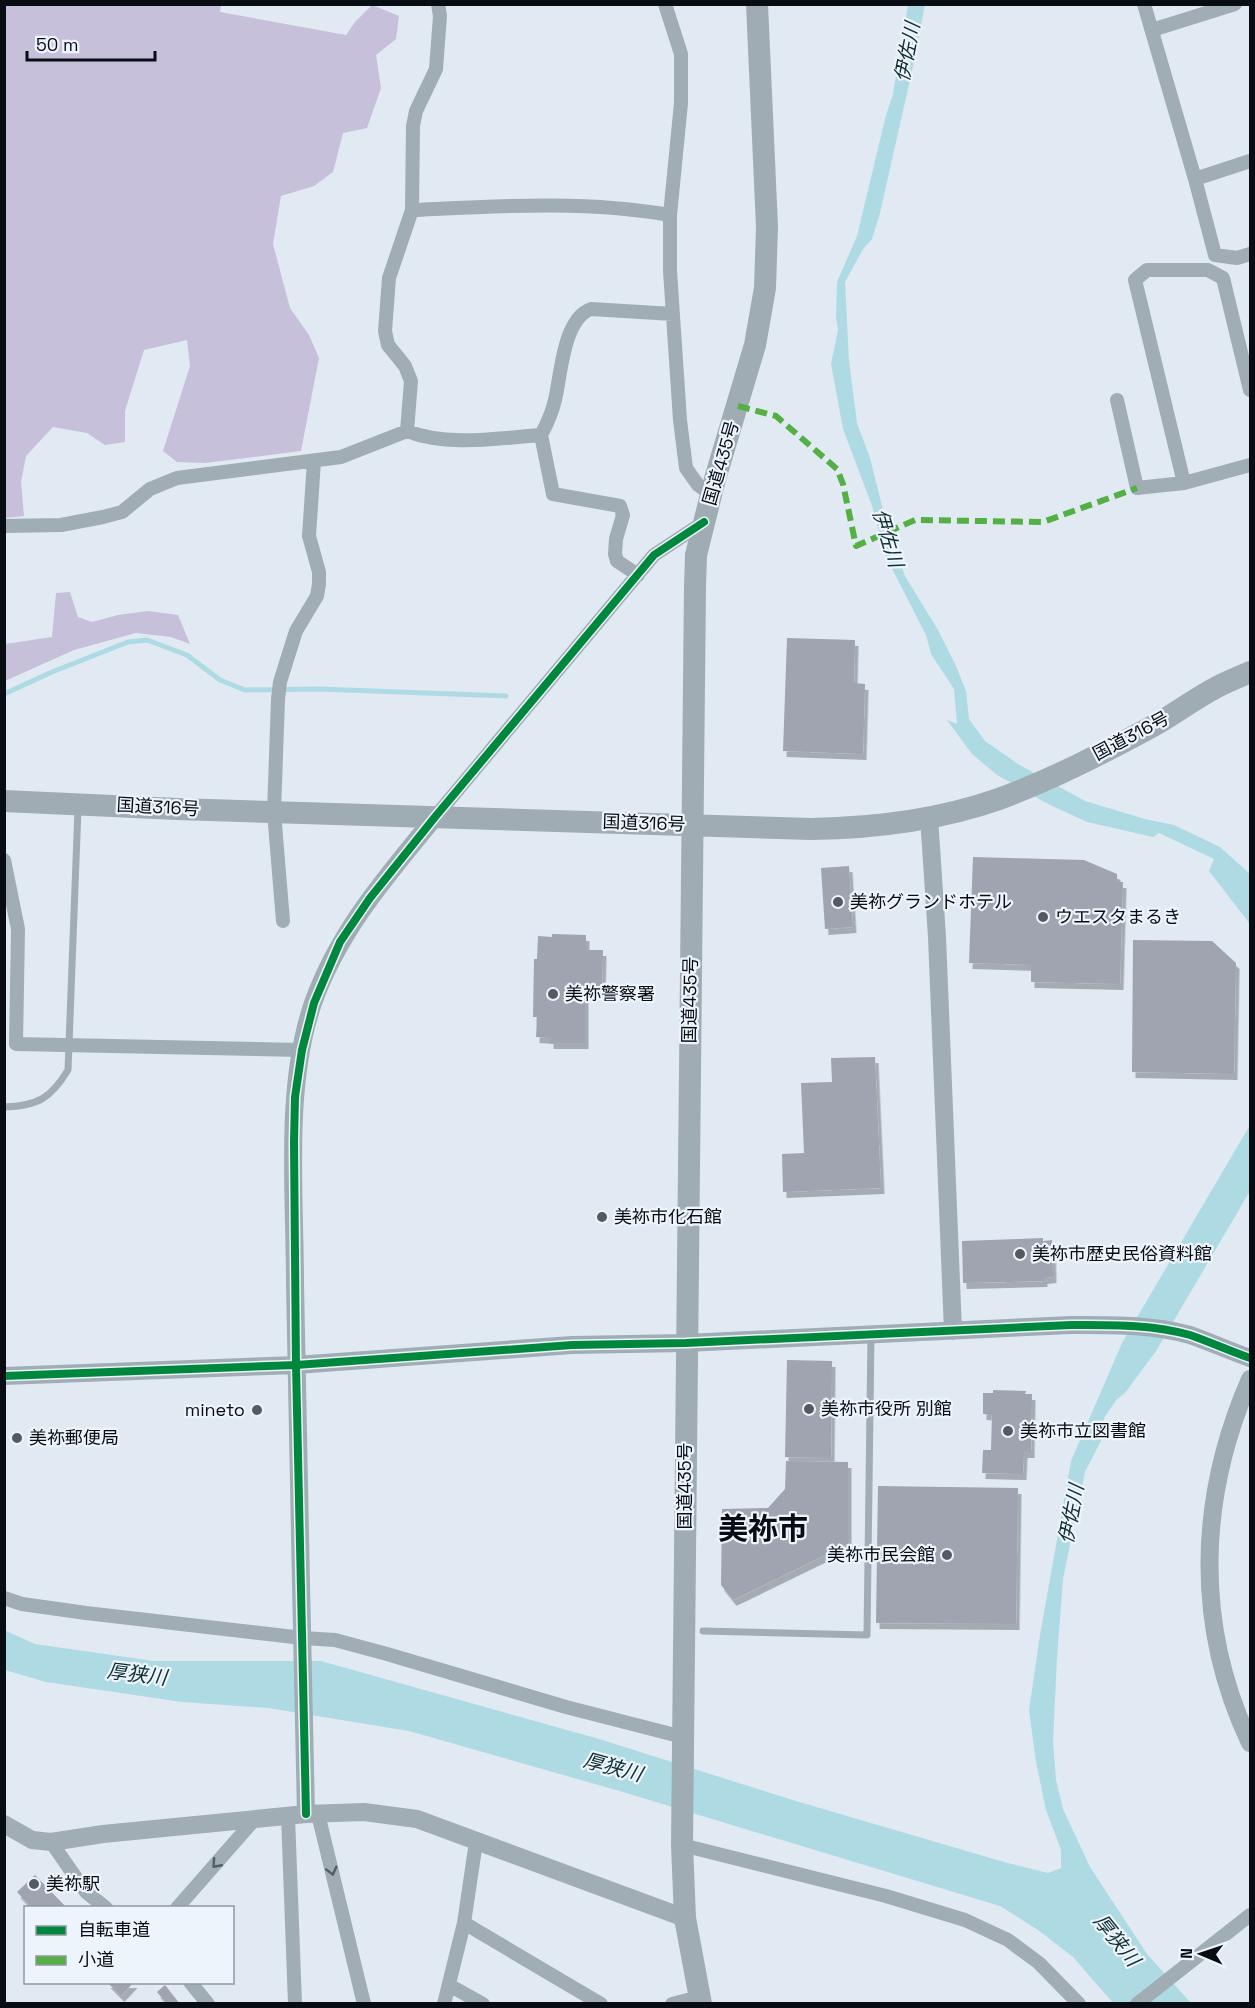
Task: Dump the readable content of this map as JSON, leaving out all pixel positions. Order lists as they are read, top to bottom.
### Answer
{
  "streets": {
    "highway": ["国道435号", "国道316号"]
  },
  "crossings": [
    ["国道435号", "国道316号"]
  ],
  "districts": ["美祢市"],
  "water": ["伊佐川", "厚狭川"],
  "places": [
    "美祢グランドホテル",
    "ウエスタまるき",
    "美祢警察署",
    "美袮市化石館",
    "美袮市歴史民俗資料館",
    "美祢市役所 別館",
    "mineto",
    "美祢市立図書館",
    "美祢郵便局",
    "美祢市民会館",
    "美祢駅"
  ],
  "legend": ["自転車道", "小道"],
  "scale_bar": "50 m",
  "north": "left"
}
